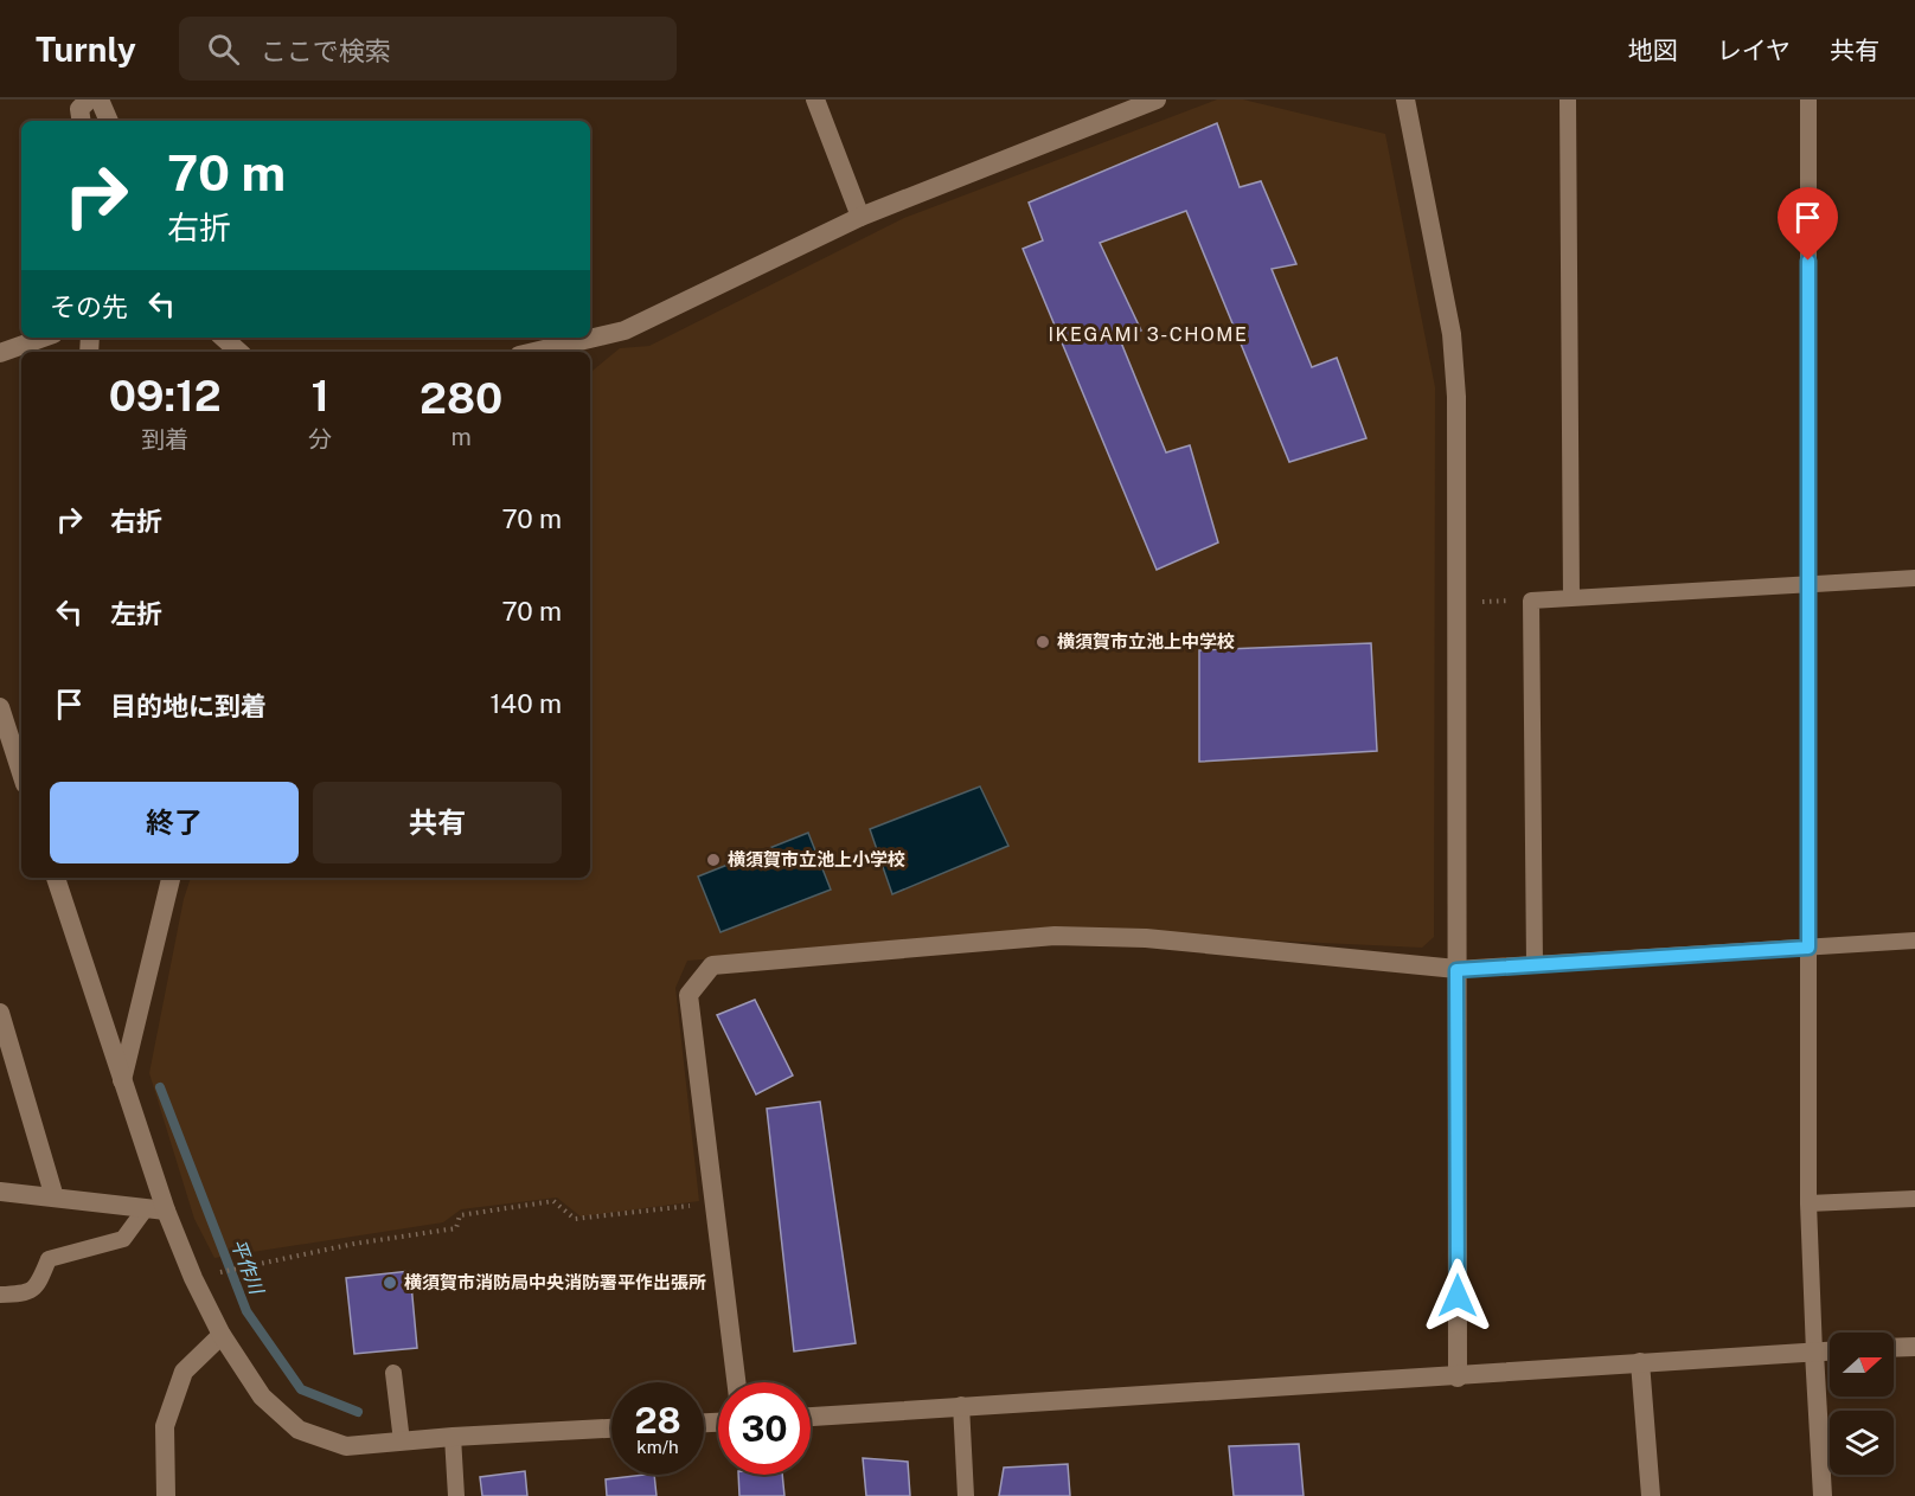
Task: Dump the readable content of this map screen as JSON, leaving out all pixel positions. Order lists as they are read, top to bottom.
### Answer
{
  "districts": ["IKEGAMI 3-CHOME"],
  "water": ["平作川"],
  "places": ["横須賀市立池上中学校", "横須賀市立池上小学校", "横須賀市消防局中央消防署平作出張所"],
  "north": "right",
  "page": {
    "header": "Turnly",
    "search": "ここで検索",
    "nav": ["地図", "レイヤ", "共有"],
    "turn": ["70 m", "右折"],
    "then": "その先",
    "eta": [
      "09:12",
      "到着",
      "1",
      "分",
      "280",
      "m"
    ],
    "list": [
      {
        "name": "右折",
        "value": "70 m"
      },
      {
        "name": "左折",
        "value": "70 m"
      },
      {
        "name": "目的地に到着",
        "value": "140 m"
      }
    ],
    "buttons": ["終了", "共有"],
    "speed": "28 km/h",
    "limit": "30"
  }
}
